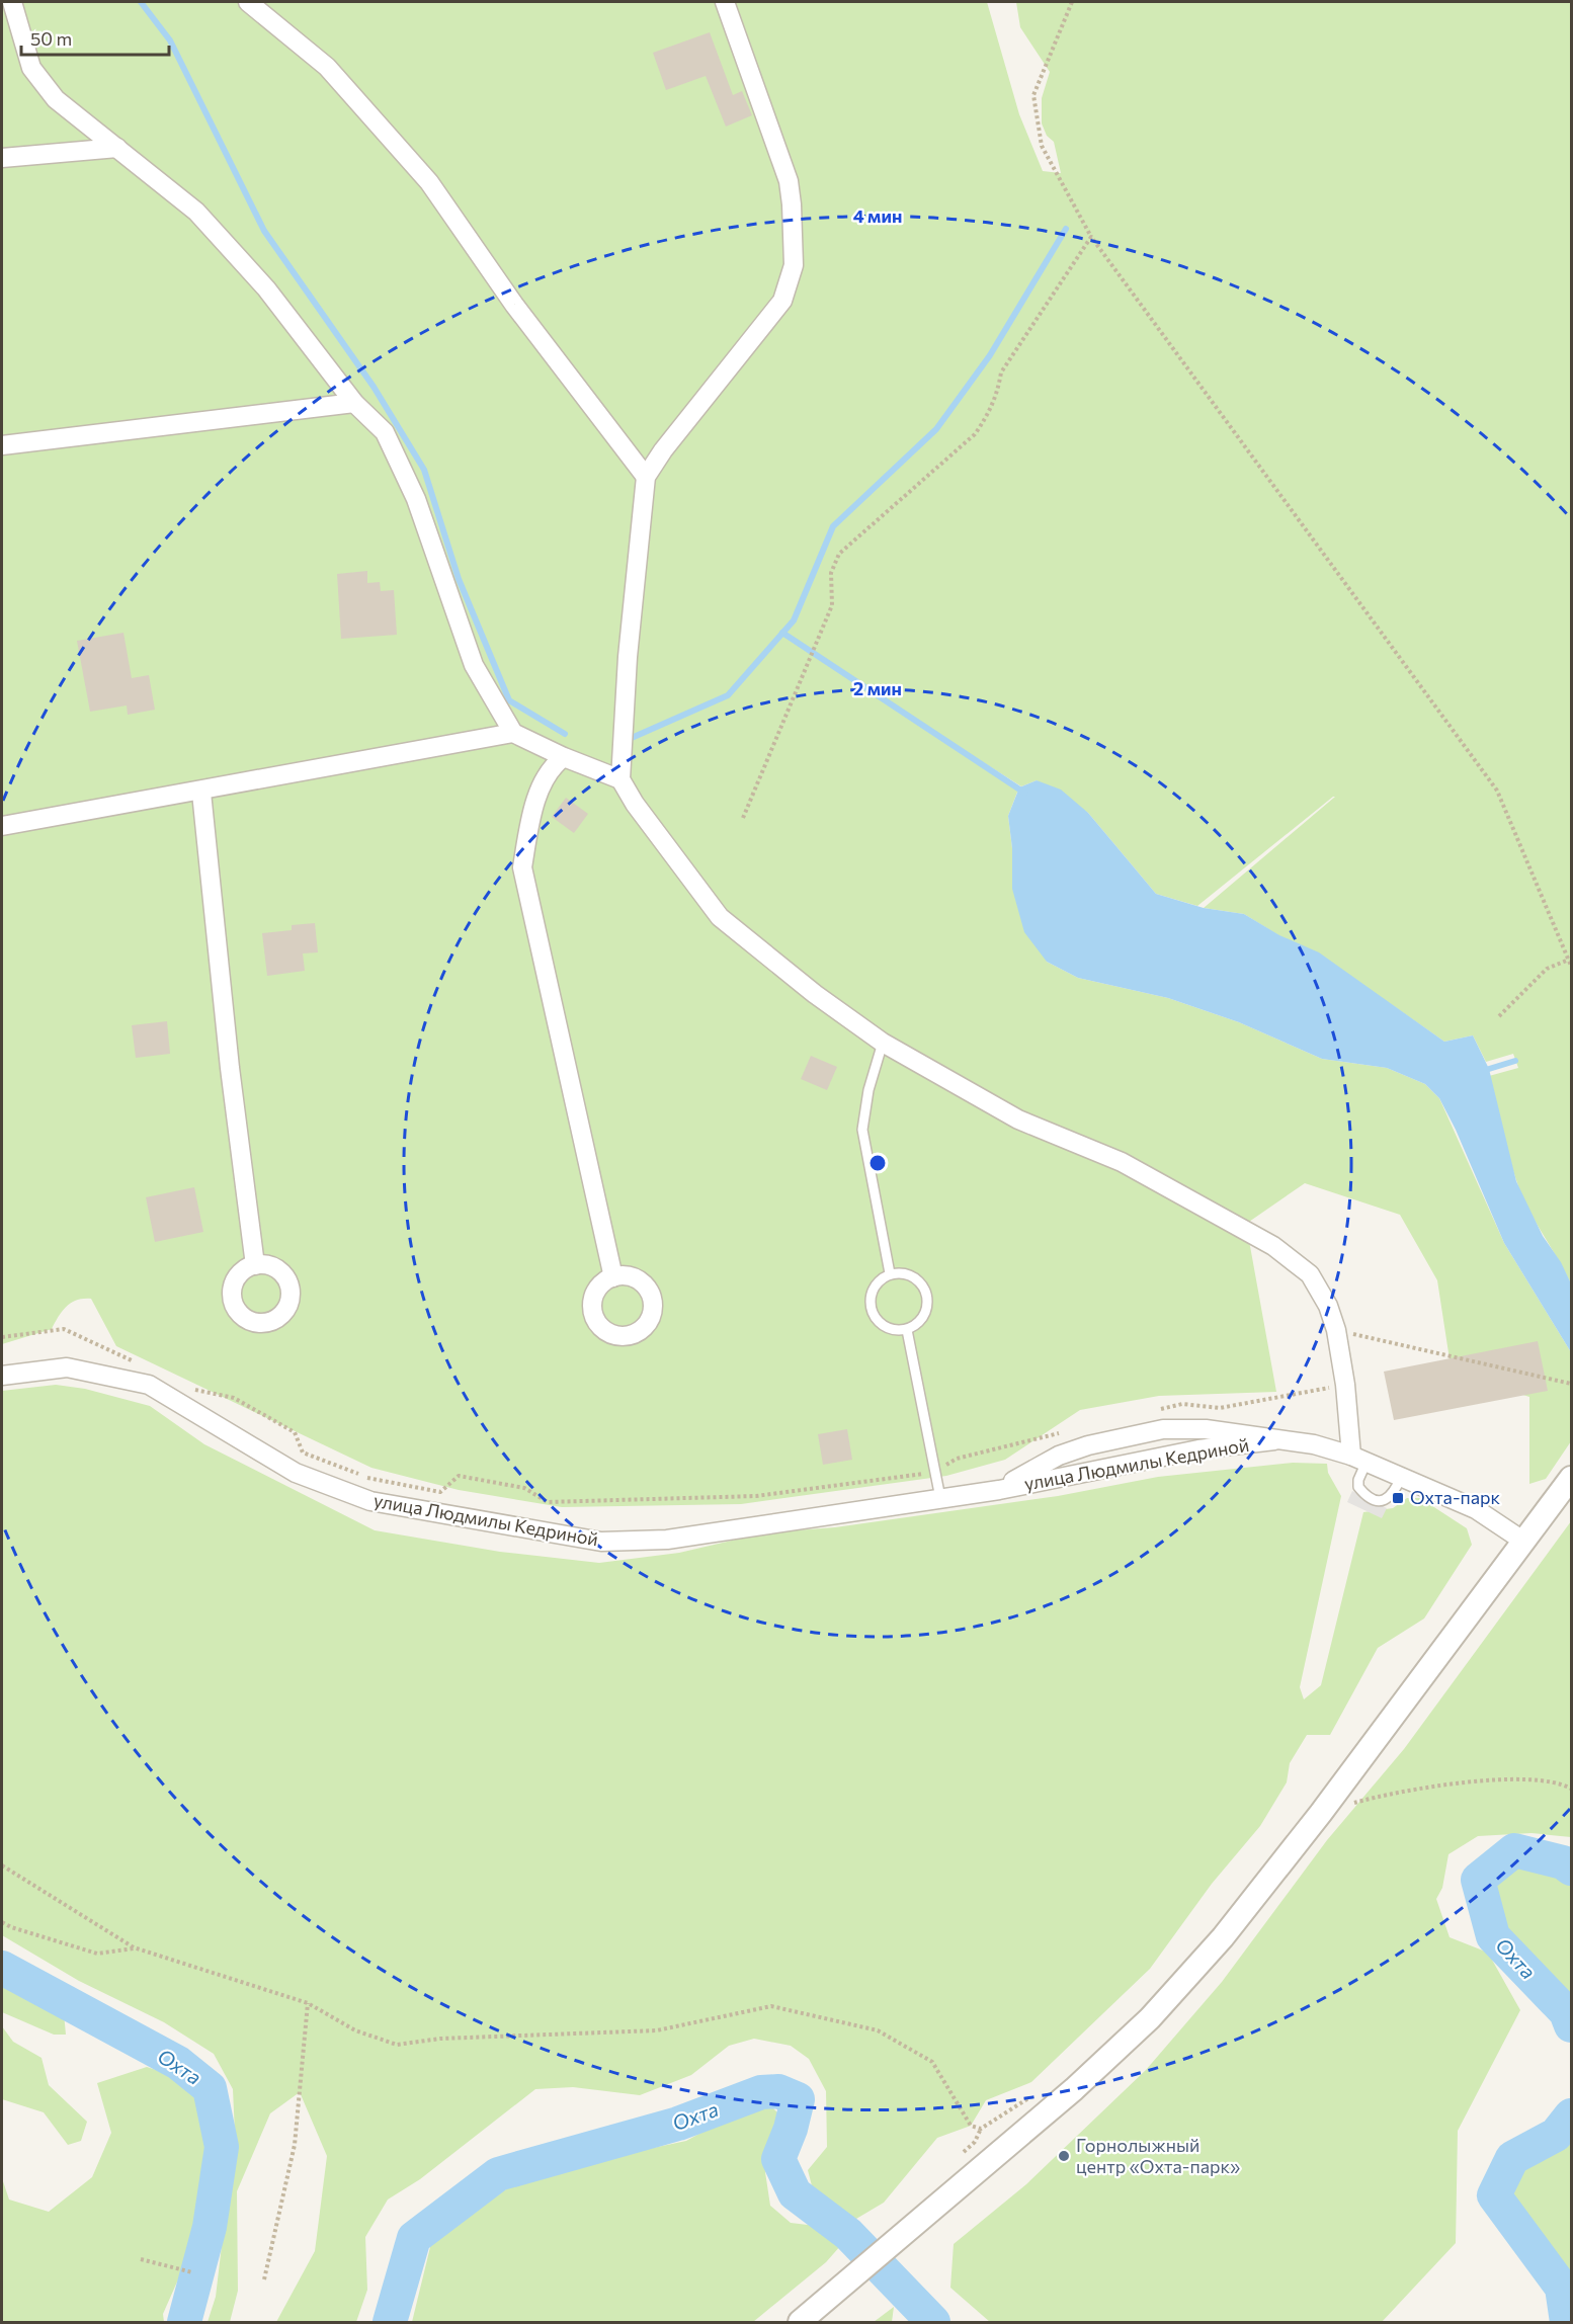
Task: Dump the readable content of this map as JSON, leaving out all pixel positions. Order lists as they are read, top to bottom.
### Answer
{
  "streets": {
    "street": ["улица Людмилы Кедриной"]
  },
  "water": ["Охта"],
  "places": {
    "transit": ["Охта-парк"],
    "other": ["Горнолыжный центр «Охта-парк»"]
  },
  "scale_bar": "50 m",
  "rings": ["4 мин", "2 мин"]
}
